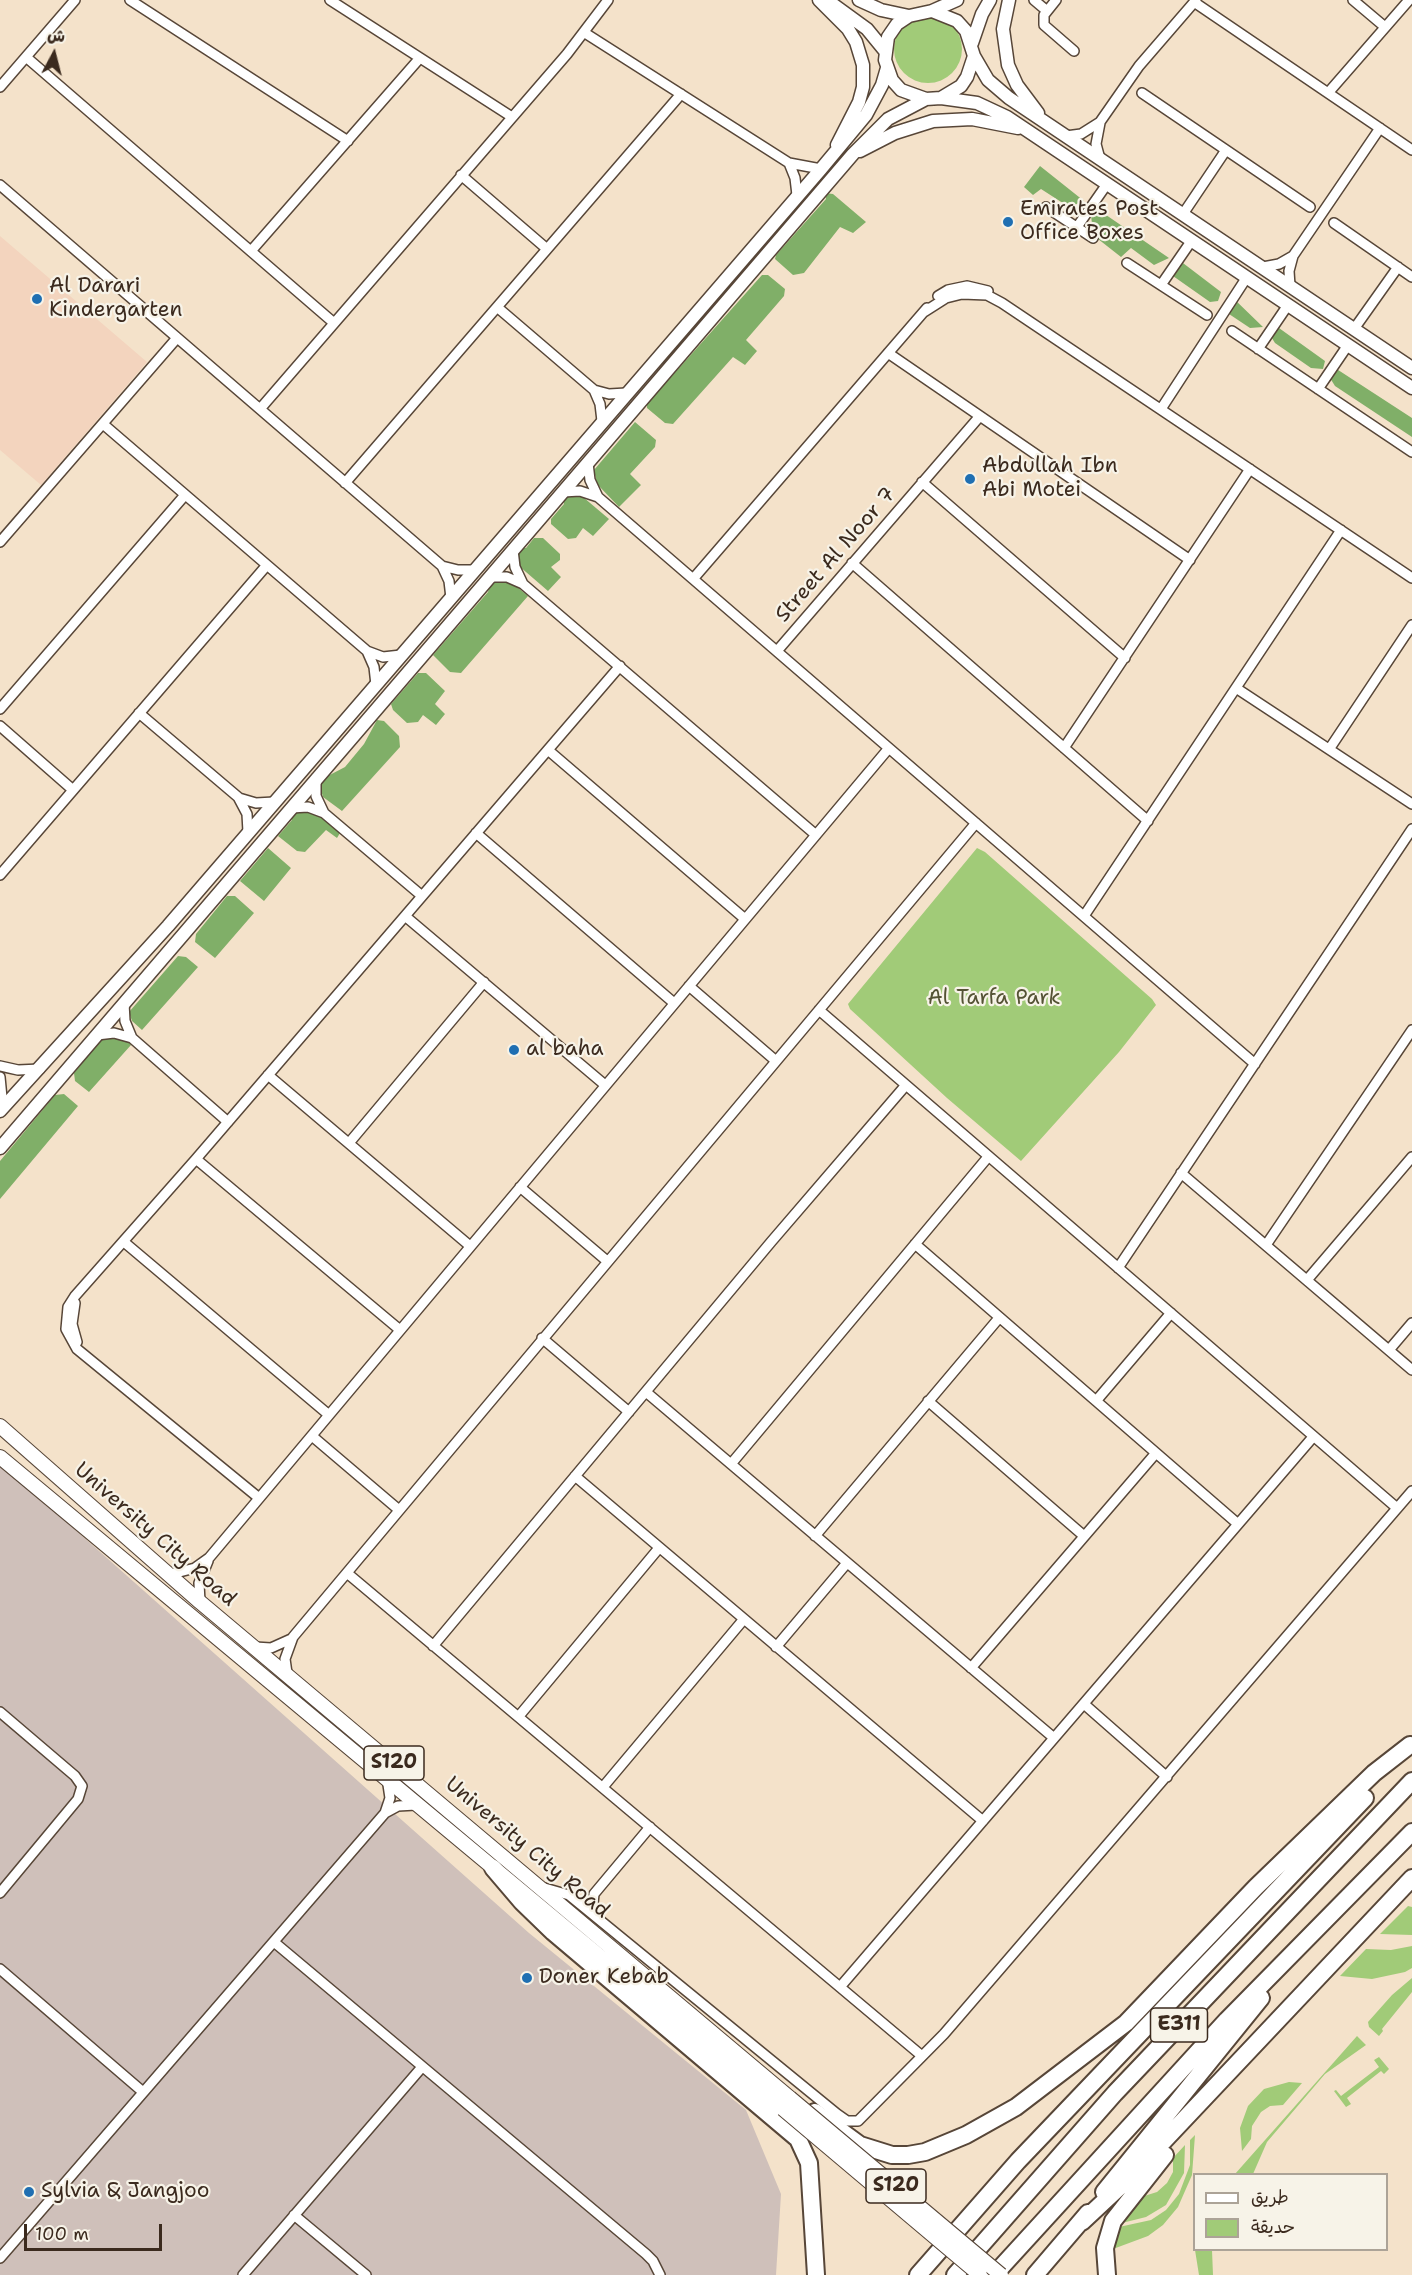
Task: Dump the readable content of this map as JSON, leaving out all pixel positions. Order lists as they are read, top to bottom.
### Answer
{
  "streets": {
    "highway": ["E311"],
    "main road": ["University City Road", "S120"],
    "street": ["Street Al Noor 7"]
  },
  "parks": ["Al Tarfa Park"],
  "places": [
    "Emirates Post Office Boxes",
    "Al Darari Kindergarten",
    "Abdullah Ibn Abi Motei",
    "al baha",
    "Doner Kebab",
    "Sylvia & Jangjoo"
  ],
  "legend": ["طريق", "حديقة"],
  "scale_bar": "100 m",
  "north": "top"
}
